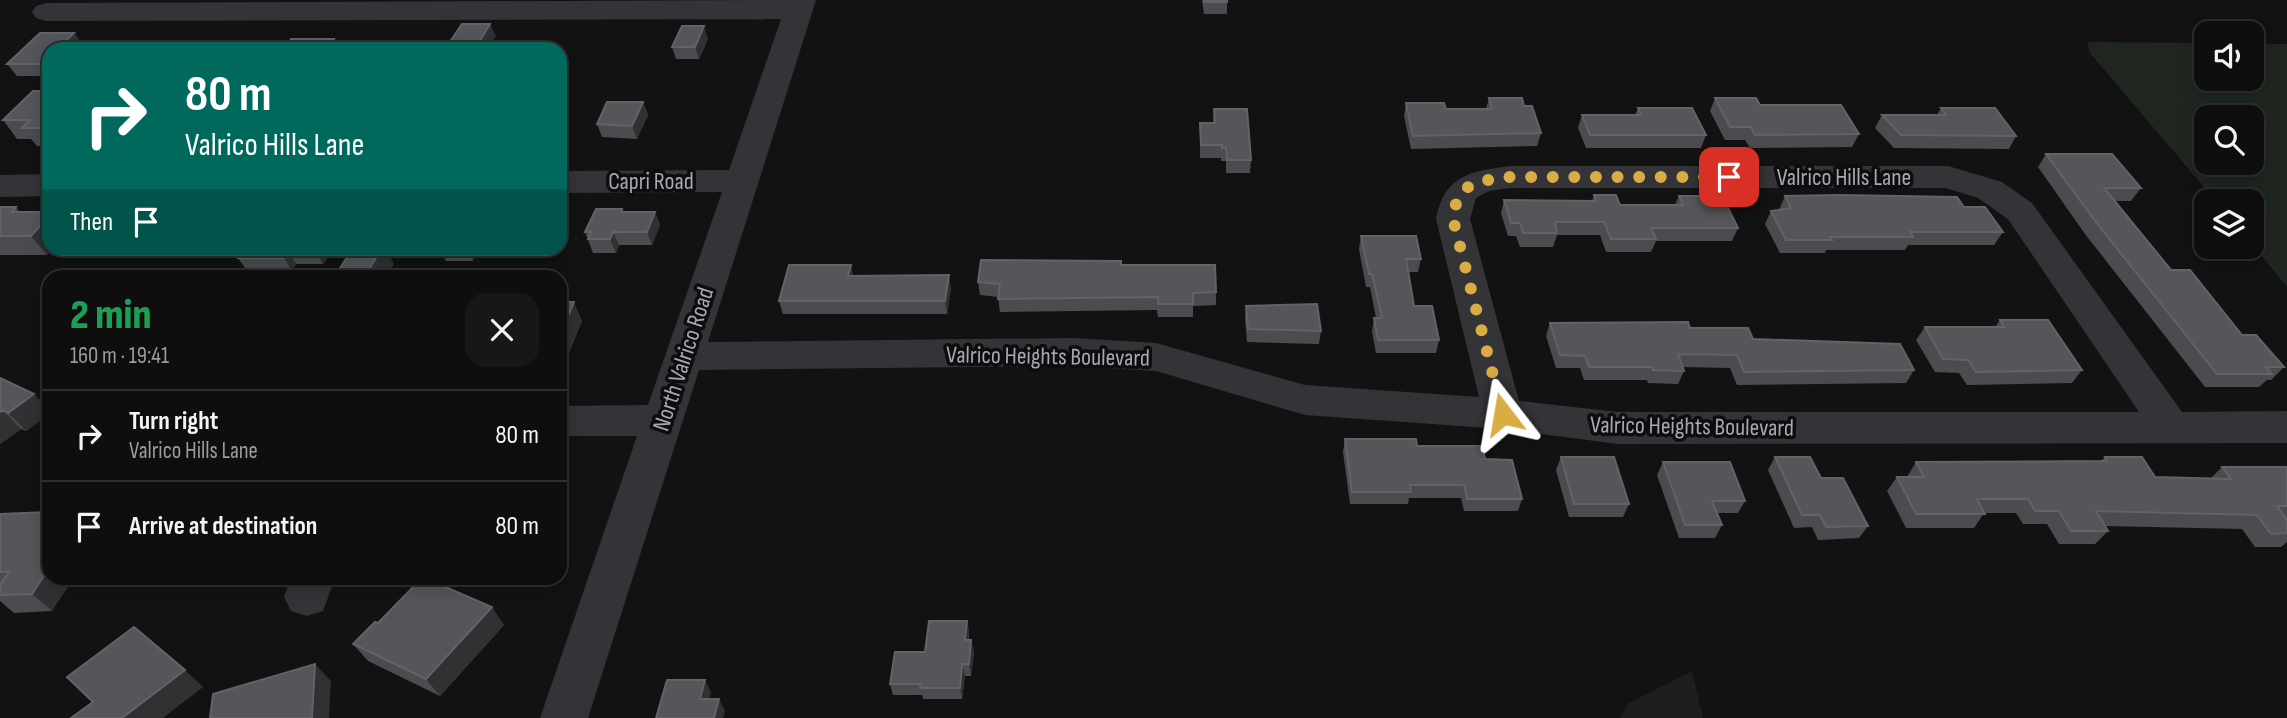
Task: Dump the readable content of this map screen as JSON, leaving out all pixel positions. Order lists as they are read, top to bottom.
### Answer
{
  "streets": {
    "street": [
      "Valrico Hills Lane",
      "Capri Road",
      "Valrico Heights Boulevard",
      "North Valrico Road"
    ]
  },
  "crossings": [
    ["Valrico Hills Lane", "Valrico Heights Boulevard"],
    ["Capri Road", "North Valrico Road"],
    ["Valrico Heights Boulevard", "North Valrico Road"]
  ],
  "page": {
    "turn": ["80 m", "Valrico Hills Lane"],
    "then": "Then",
    "heading": ["2 min", "160 m · 19:41"],
    "list": [
      {
        "name": "Turn right",
        "note": "Valrico Hills Lane",
        "value": "80 m"
      },
      {
        "name": "Arrive at destination",
        "value": "80 m"
      }
    ]
  }
}
